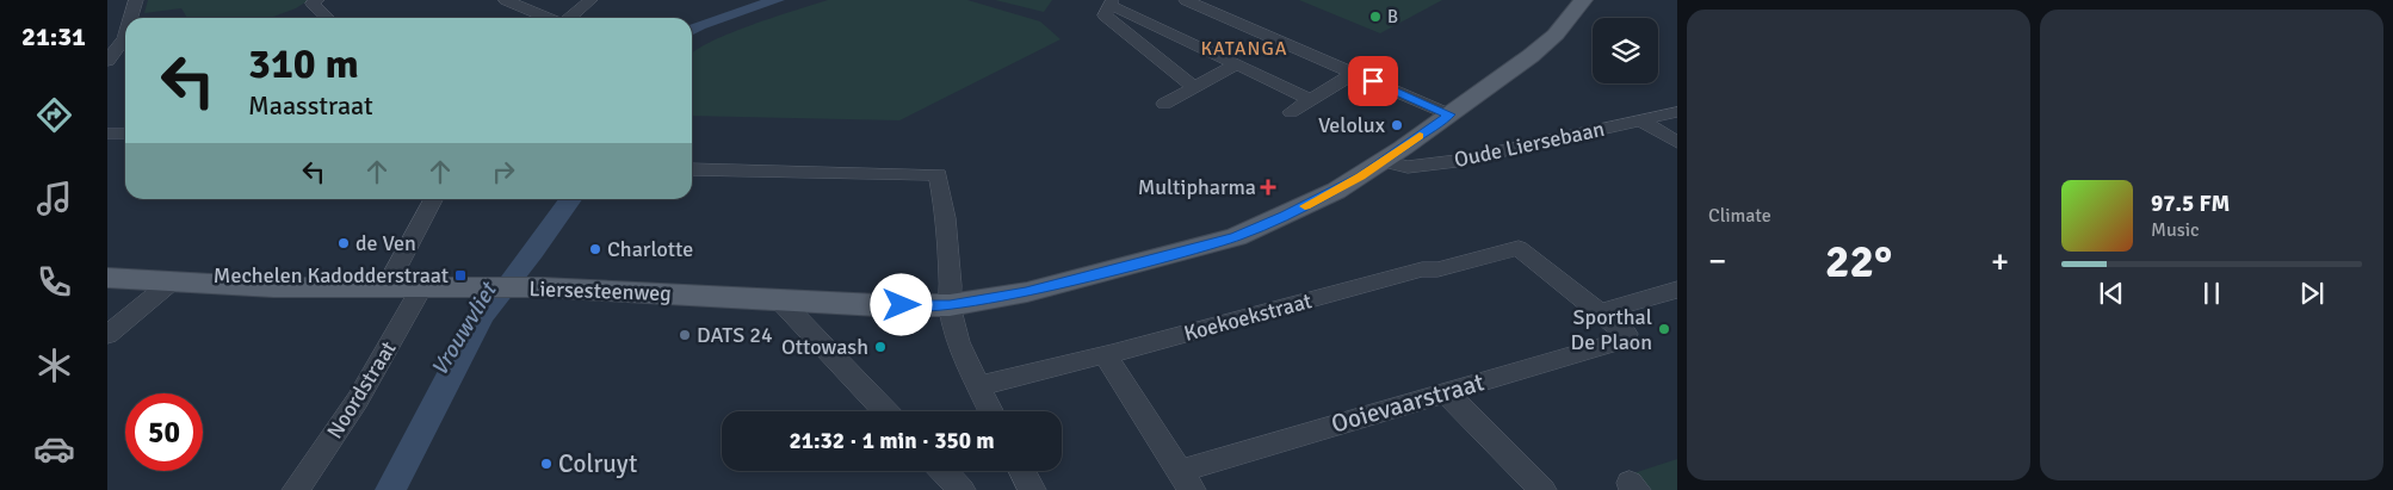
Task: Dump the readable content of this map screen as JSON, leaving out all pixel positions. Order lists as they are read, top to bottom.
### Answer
{
  "streets": {
    "main road": ["Liersesteenweg"],
    "street": [
      "Oude Liersebaan",
      "Koekoekstraat",
      "Noordstraat",
      "Ooievaarstraat"
    ]
  },
  "crossings": [
    ["Oude Liersebaan", "Liersesteenweg"],
    ["Liersesteenweg", "Noordstraat"],
    ["Koekoekstraat", "Ooievaarstraat"]
  ],
  "districts": ["KATANGA"],
  "water": ["Vrouwvliet"],
  "places": {
    "other": [
      "B",
      "Velolux",
      "de Ven",
      "Charlotte",
      "Sporthal De Plaon",
      "DATS 24",
      "Ottowash",
      "Colruyt"
    ],
    "health": ["Multipharma"],
    "transit": ["Mechelen Kadodderstraat"]
  },
  "page": {
    "tabs": "21:31",
    "tile": "Climate",
    "turn": ["310 m", "Maasstraat"],
    "song": ["97.5 FM", "Music"],
    "heat": ["−", "22°", "+"],
    "limit": "50",
    "trip": "21:32 · 1 min · 350 m"
  }
}
